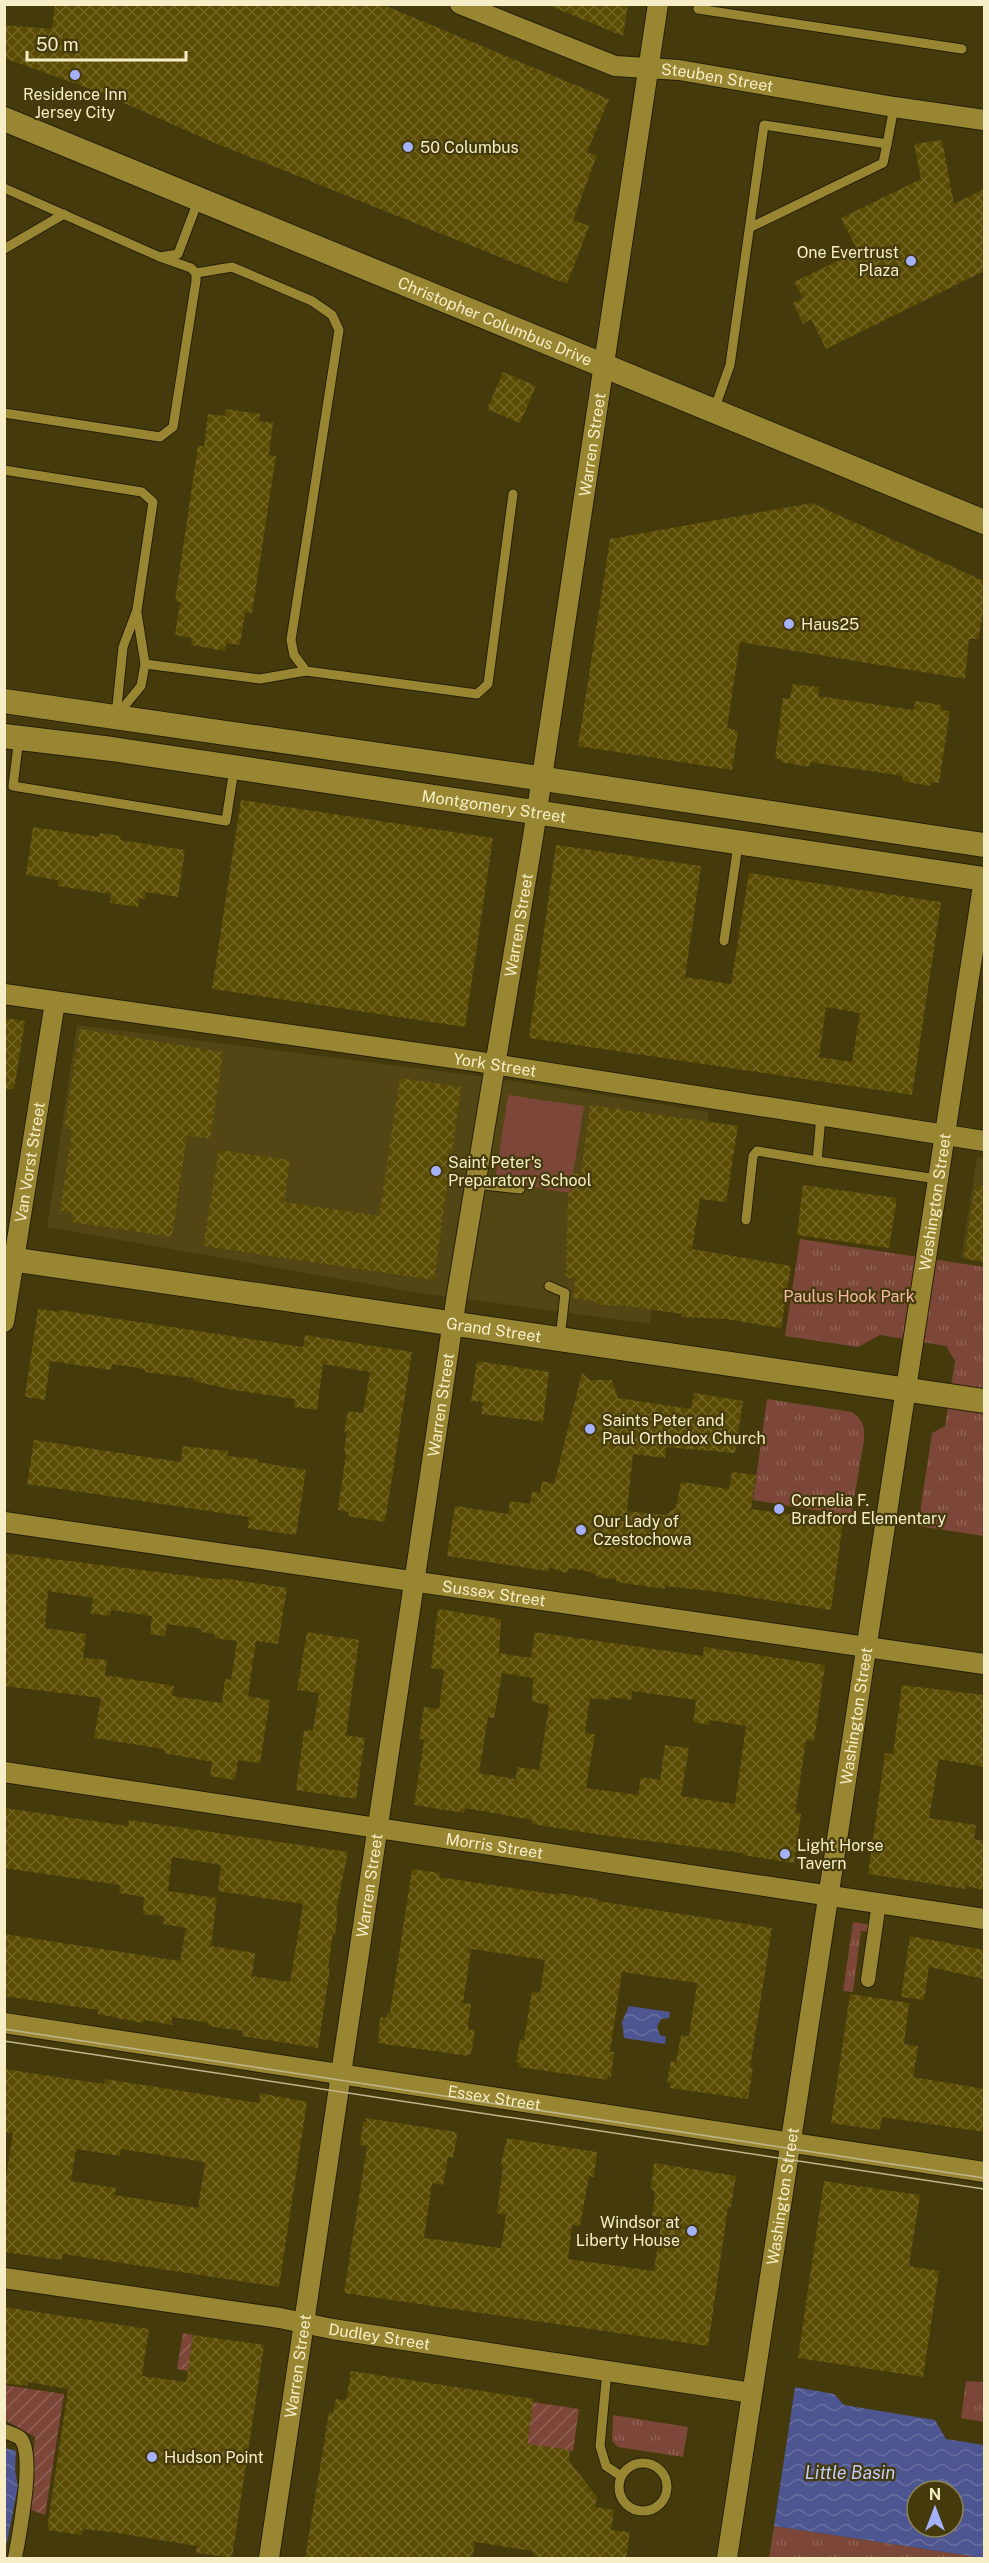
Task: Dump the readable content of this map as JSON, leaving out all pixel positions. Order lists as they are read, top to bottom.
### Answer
{
  "streets": {
    "street": [
      "Steuben Street",
      "Christopher Columbus Drive",
      "Warren Street",
      "Montgomery Street",
      "York Street",
      "Van Vorst Street",
      "Washington Street",
      "Grand Street",
      "Sussex Street",
      "Morris Street",
      "Essex Street",
      "Dudley Street"
    ]
  },
  "crossings": [
    ["Steuben Street", "Warren Street"],
    ["Christopher Columbus Drive", "Warren Street"],
    ["Warren Street", "Montgomery Street"],
    ["Warren Street", "York Street"],
    ["Warren Street", "Grand Street"],
    ["Warren Street", "Sussex Street"],
    ["Warren Street", "Morris Street"],
    ["Warren Street", "Essex Street"],
    ["Warren Street", "Dudley Street"],
    ["Montgomery Street", "Washington Street"],
    ["York Street", "Van Vorst Street"],
    ["York Street", "Washington Street"],
    ["Van Vorst Street", "Grand Street"],
    ["Washington Street", "Grand Street"],
    ["Washington Street", "Sussex Street"],
    ["Washington Street", "Morris Street"],
    ["Washington Street", "Essex Street"],
    ["Washington Street", "Dudley Street"]
  ],
  "water": ["Little Basin"],
  "parks": ["Paulus Hook Park"],
  "places": [
    "Residence Inn Jersey City",
    "50 Columbus",
    "One Evertrust Plaza",
    "Haus25",
    "Saint Peter's Preparatory School",
    "Saints Peter and Paul Orthodox Church",
    "Cornelia F. Bradford Elementary",
    "Our Lady of Czestochowa",
    "Light Horse Tavern",
    "Windsor at Liberty House",
    "Hudson Point"
  ],
  "scale_bar": "50 m",
  "north": "top"
}
